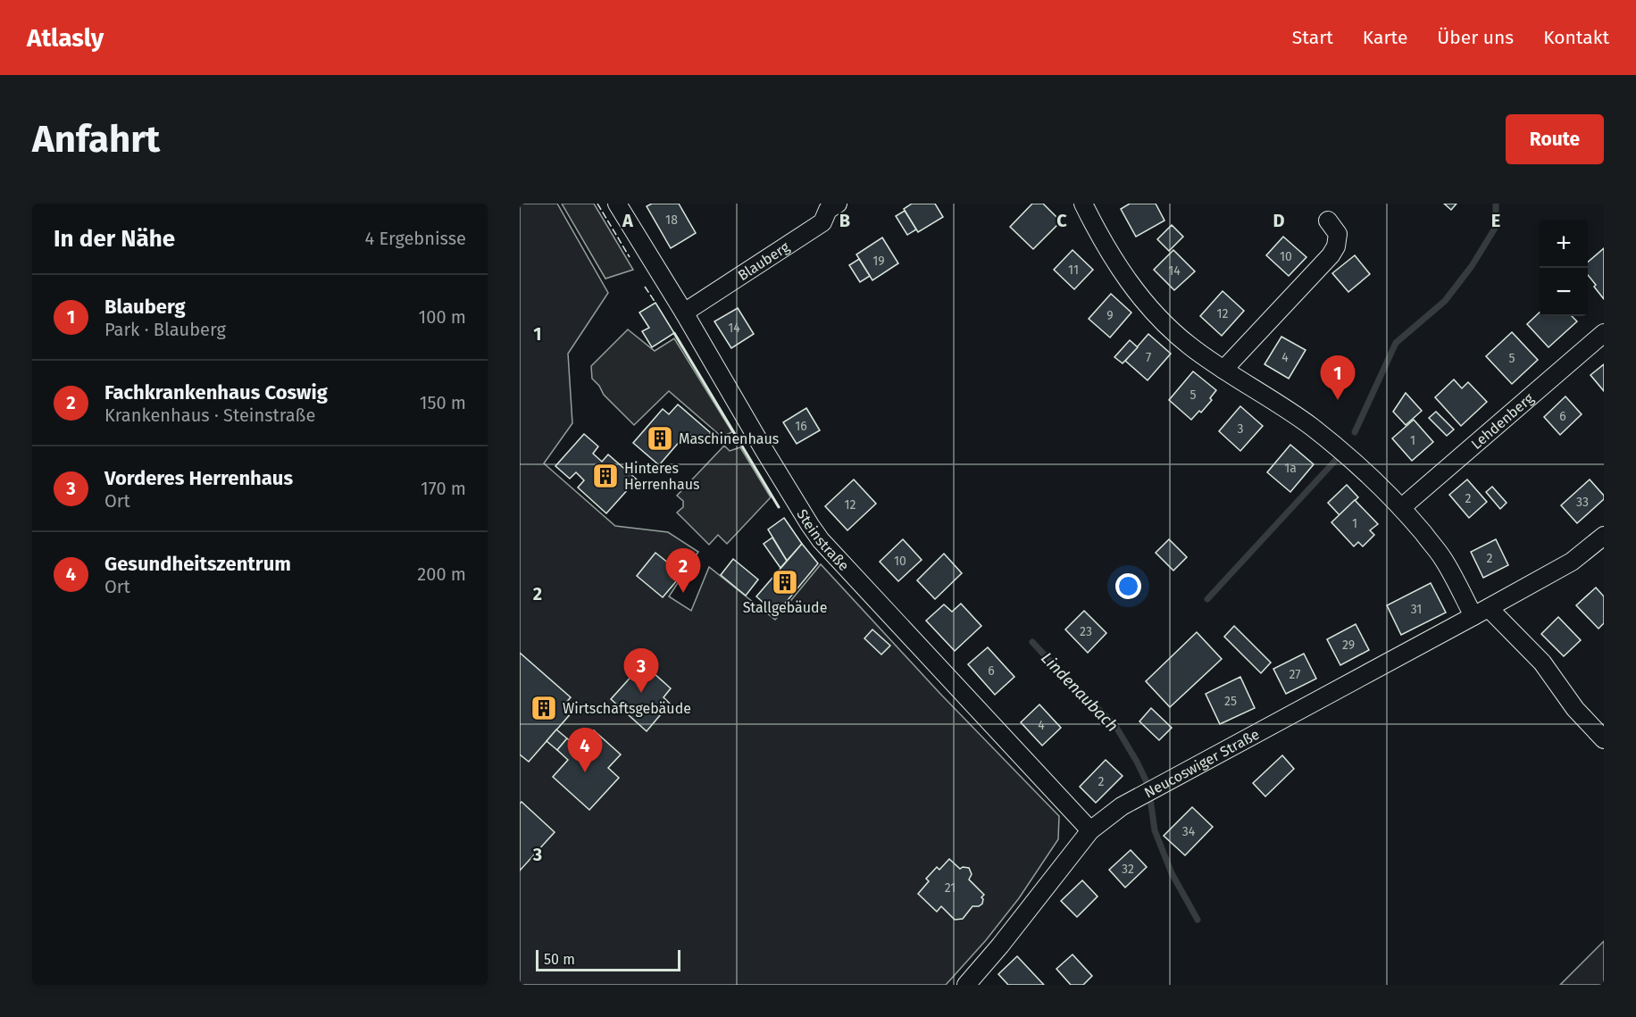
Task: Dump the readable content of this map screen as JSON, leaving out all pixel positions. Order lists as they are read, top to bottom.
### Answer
{
  "streets": {
    "street": [
      "Blauberg",
      "Lehdenberg",
      "Steinstraße",
      "Neucoswiger Straße"
    ]
  },
  "crossings": [
    ["Blauberg", "Steinstraße"],
    ["Steinstraße", "Neucoswiger Straße"]
  ],
  "water": ["Lindenaubach"],
  "places": {
    "building": [
      "Maschinenhaus",
      "Hinteres Herrenhaus",
      "Stallgebäude",
      "Wirtschaftsgebäude"
    ]
  },
  "house_numbers": [
    "18",
    "10",
    "19",
    "11",
    "14",
    "12",
    "9",
    "14",
    "7",
    "4",
    "5",
    "5",
    "6",
    "16",
    "3",
    "1",
    "1a",
    "2",
    "33",
    "12",
    "1",
    "2",
    "10",
    "31",
    "23",
    "29",
    "6",
    "27",
    "25",
    "4",
    "2",
    "34",
    "32",
    "21"
  ],
  "scale_bar": "50 m",
  "page": {
    "header": "Atlasly",
    "nav": [
      "Start",
      "Karte",
      "Über uns",
      "Kontakt"
    ],
    "buttons": "Route",
    "title": "Anfahrt",
    "heading": ["In der Nähe", "4 Ergebnisse"],
    "map_buttons": ["+", "−"],
    "list": [
      {
        "mark": "1",
        "name": "Blauberg",
        "note": "Park · Blauberg",
        "value": "100 m"
      },
      {
        "mark": "2",
        "name": "Fachkrankenhaus Coswig",
        "note": "Krankenhaus · Steinstraße",
        "value": "150 m"
      },
      {
        "mark": "3",
        "name": "Vorderes Herrenhaus",
        "note": "Ort",
        "value": "170 m"
      },
      {
        "mark": "4",
        "name": "Gesundheitszentrum",
        "note": "Ort",
        "value": "200 m"
      }
    ],
    "pins": [
      "1",
      "2",
      "3",
      "4"
    ],
    "scale": "50 m"
  },
  "grid": {
    "columns": [
      "A",
      "B",
      "C",
      "D",
      "E"
    ],
    "rows": ["1", "2", "3"]
  }
}
